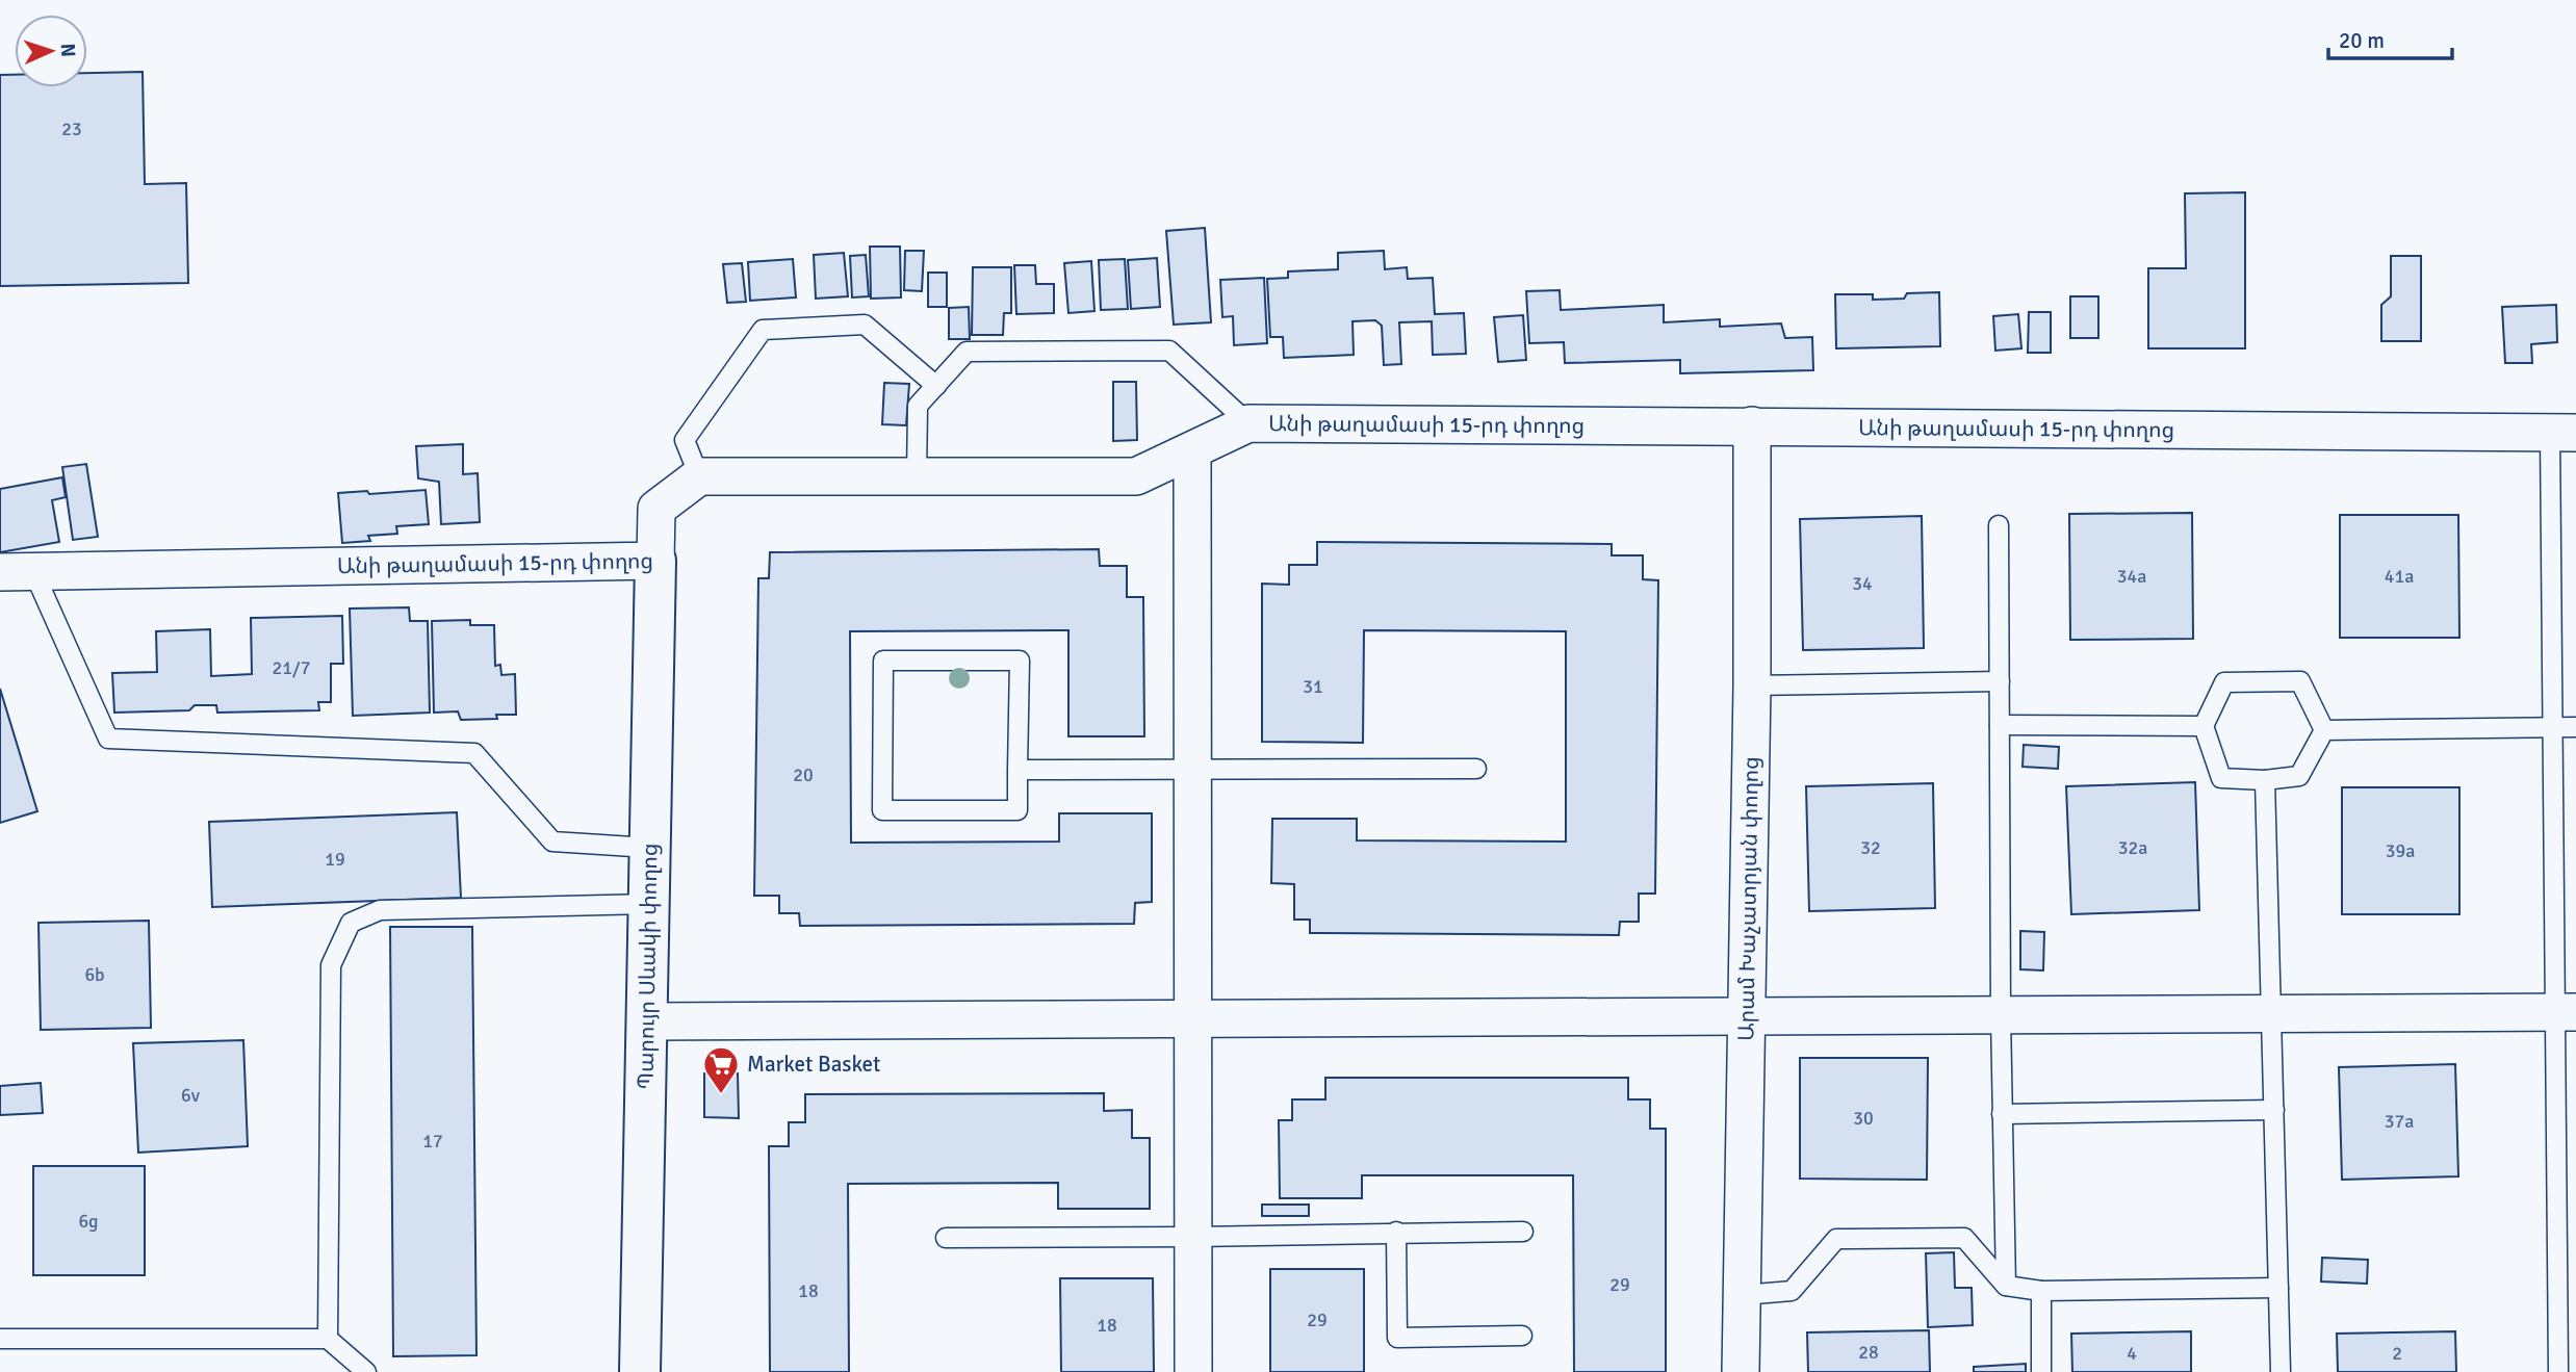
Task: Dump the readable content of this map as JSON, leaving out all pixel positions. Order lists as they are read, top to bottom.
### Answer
{
  "streets": {
    "street": ["Անի թաղամասի 15-րդ փողոց", "Արամ Խաչատրյան փողոց", "Պարույր Սևակի փողոց"]
  },
  "crossings": [
    ["Անի թաղամասի 15-րդ փողոց", "Արամ Խաչատրյան փողոց"],
    ["Անի թաղամասի 15-րդ փողոց", "Պարույր Սևակի փողոց"]
  ],
  "places": {
    "supermarket": ["Market Basket"]
  },
  "house_numbers": [
    "23",
    "34a",
    "41a",
    "34",
    "21/7",
    "31",
    "20",
    "32",
    "32a",
    "39a",
    "19",
    "6b",
    "6v",
    "30",
    "37a",
    "17",
    "6g",
    "29",
    "18",
    "29",
    "18",
    "28",
    "4",
    "2"
  ],
  "scale_bar": "20 m",
  "north": "right"
}
